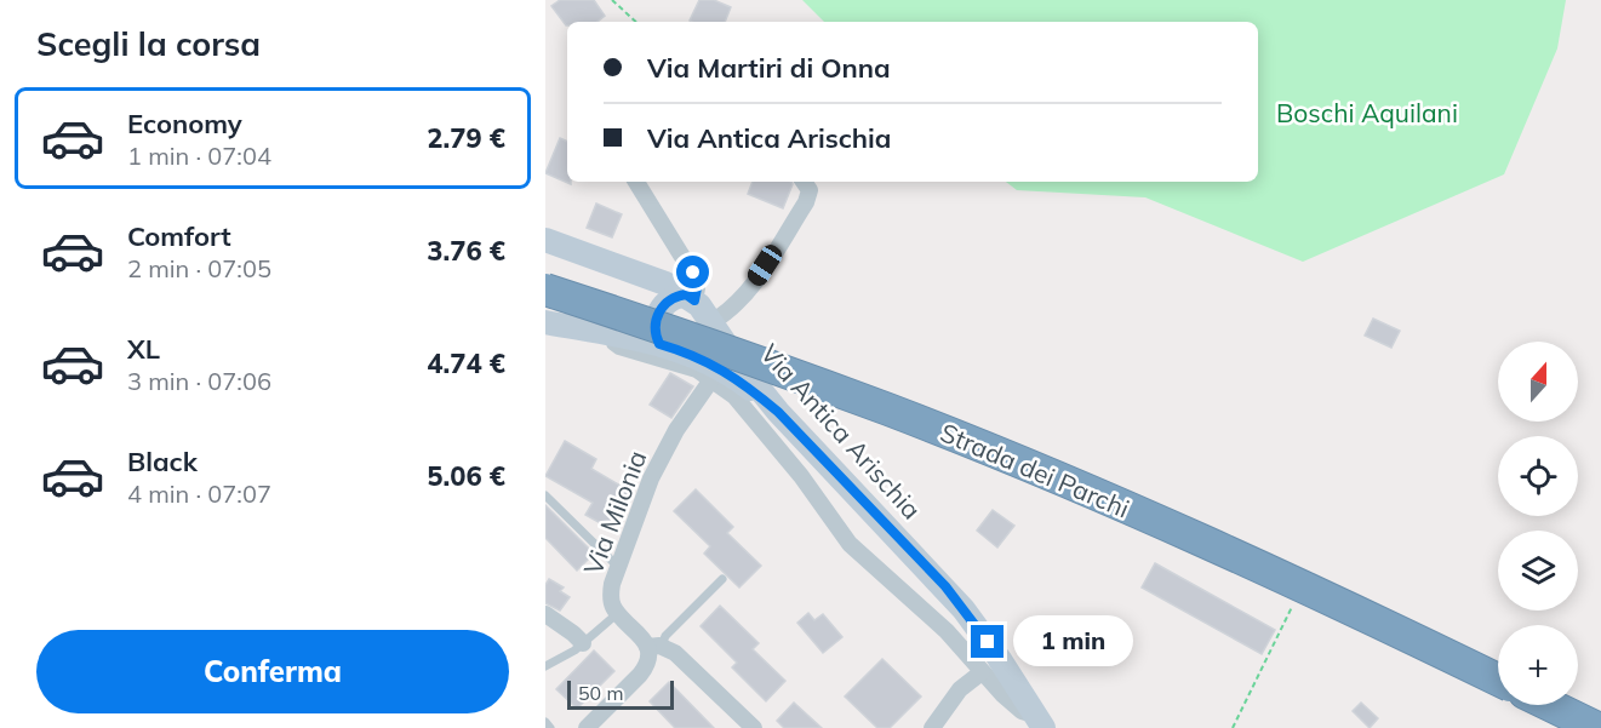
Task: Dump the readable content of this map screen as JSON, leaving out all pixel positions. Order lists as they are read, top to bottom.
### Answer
{
  "streets": {
    "highway": ["Strada dei Parchi"],
    "main road": ["Via Antica Arischia"],
    "street": ["Via Milonia"]
  },
  "parks": ["Boschi Aquilani"],
  "scale_bar": "50 m",
  "north": "top",
  "page": {
    "heading": "Scegli la corsa",
    "banner": ["Via Martiri di Onna", "Via Antica Arischia"],
    "list": [
      {
        "name": "Economy",
        "note": "1 min · 07:04",
        "value": "2.79 €"
      },
      {
        "name": "Comfort",
        "note": "2 min · 07:05",
        "value": "3.76 €"
      },
      {
        "name": "XL",
        "note": "3 min · 07:06",
        "value": "4.74 €"
      },
      {
        "name": "Black",
        "note": "4 min · 07:07",
        "value": "5.06 €"
      }
    ],
    "map_buttons": "+",
    "buttons": "Conferma",
    "bubble": "1 min",
    "scale": "50 m"
  }
}
